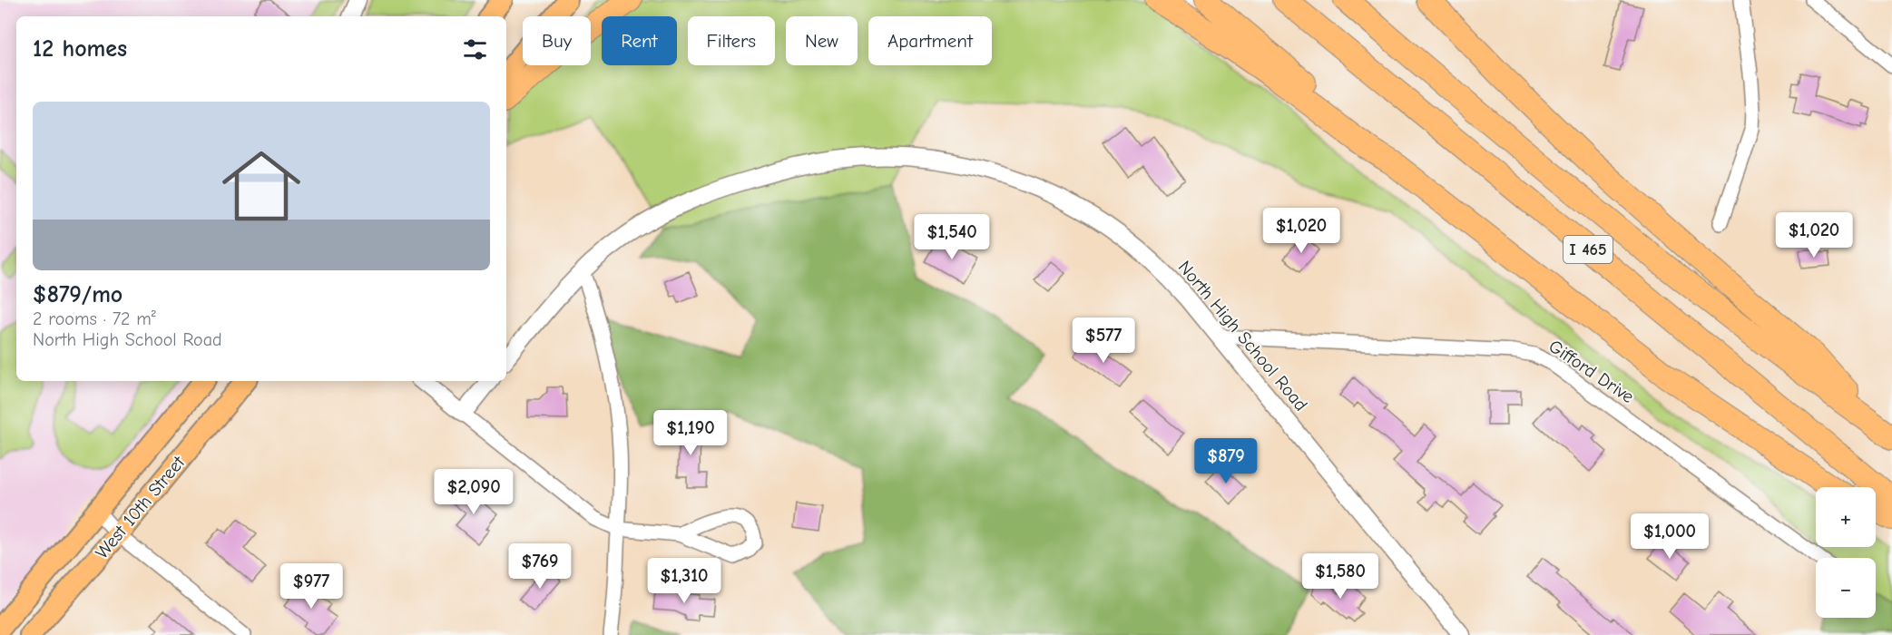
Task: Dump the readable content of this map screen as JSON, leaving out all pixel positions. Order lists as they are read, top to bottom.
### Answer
{
  "streets": {
    "highway": ["I 465"],
    "main road": ["West 10th Street"],
    "street": ["North High School Road", "Gifford Drive"]
  },
  "crossings": [
    ["North High School Road", "Gifford Drive"]
  ],
  "page": {
    "chip": [
      "Buy",
      "Rent",
      "Filters",
      "New",
      "Apartment"
    ],
    "heading": "12 homes",
    "list": [
      {
        "name": "$879/mo",
        "note": "2 rooms · 72 m² · North High School Road"
      }
    ],
    "price": [
      "$1,020",
      "$1,020",
      "$1,540",
      "$577",
      "$1,190",
      "$879",
      "$2,090",
      "$1,000",
      "$769",
      "$1,580",
      "$1,310",
      "$977"
    ],
    "map_buttons": ["+", "−"]
  }
}
